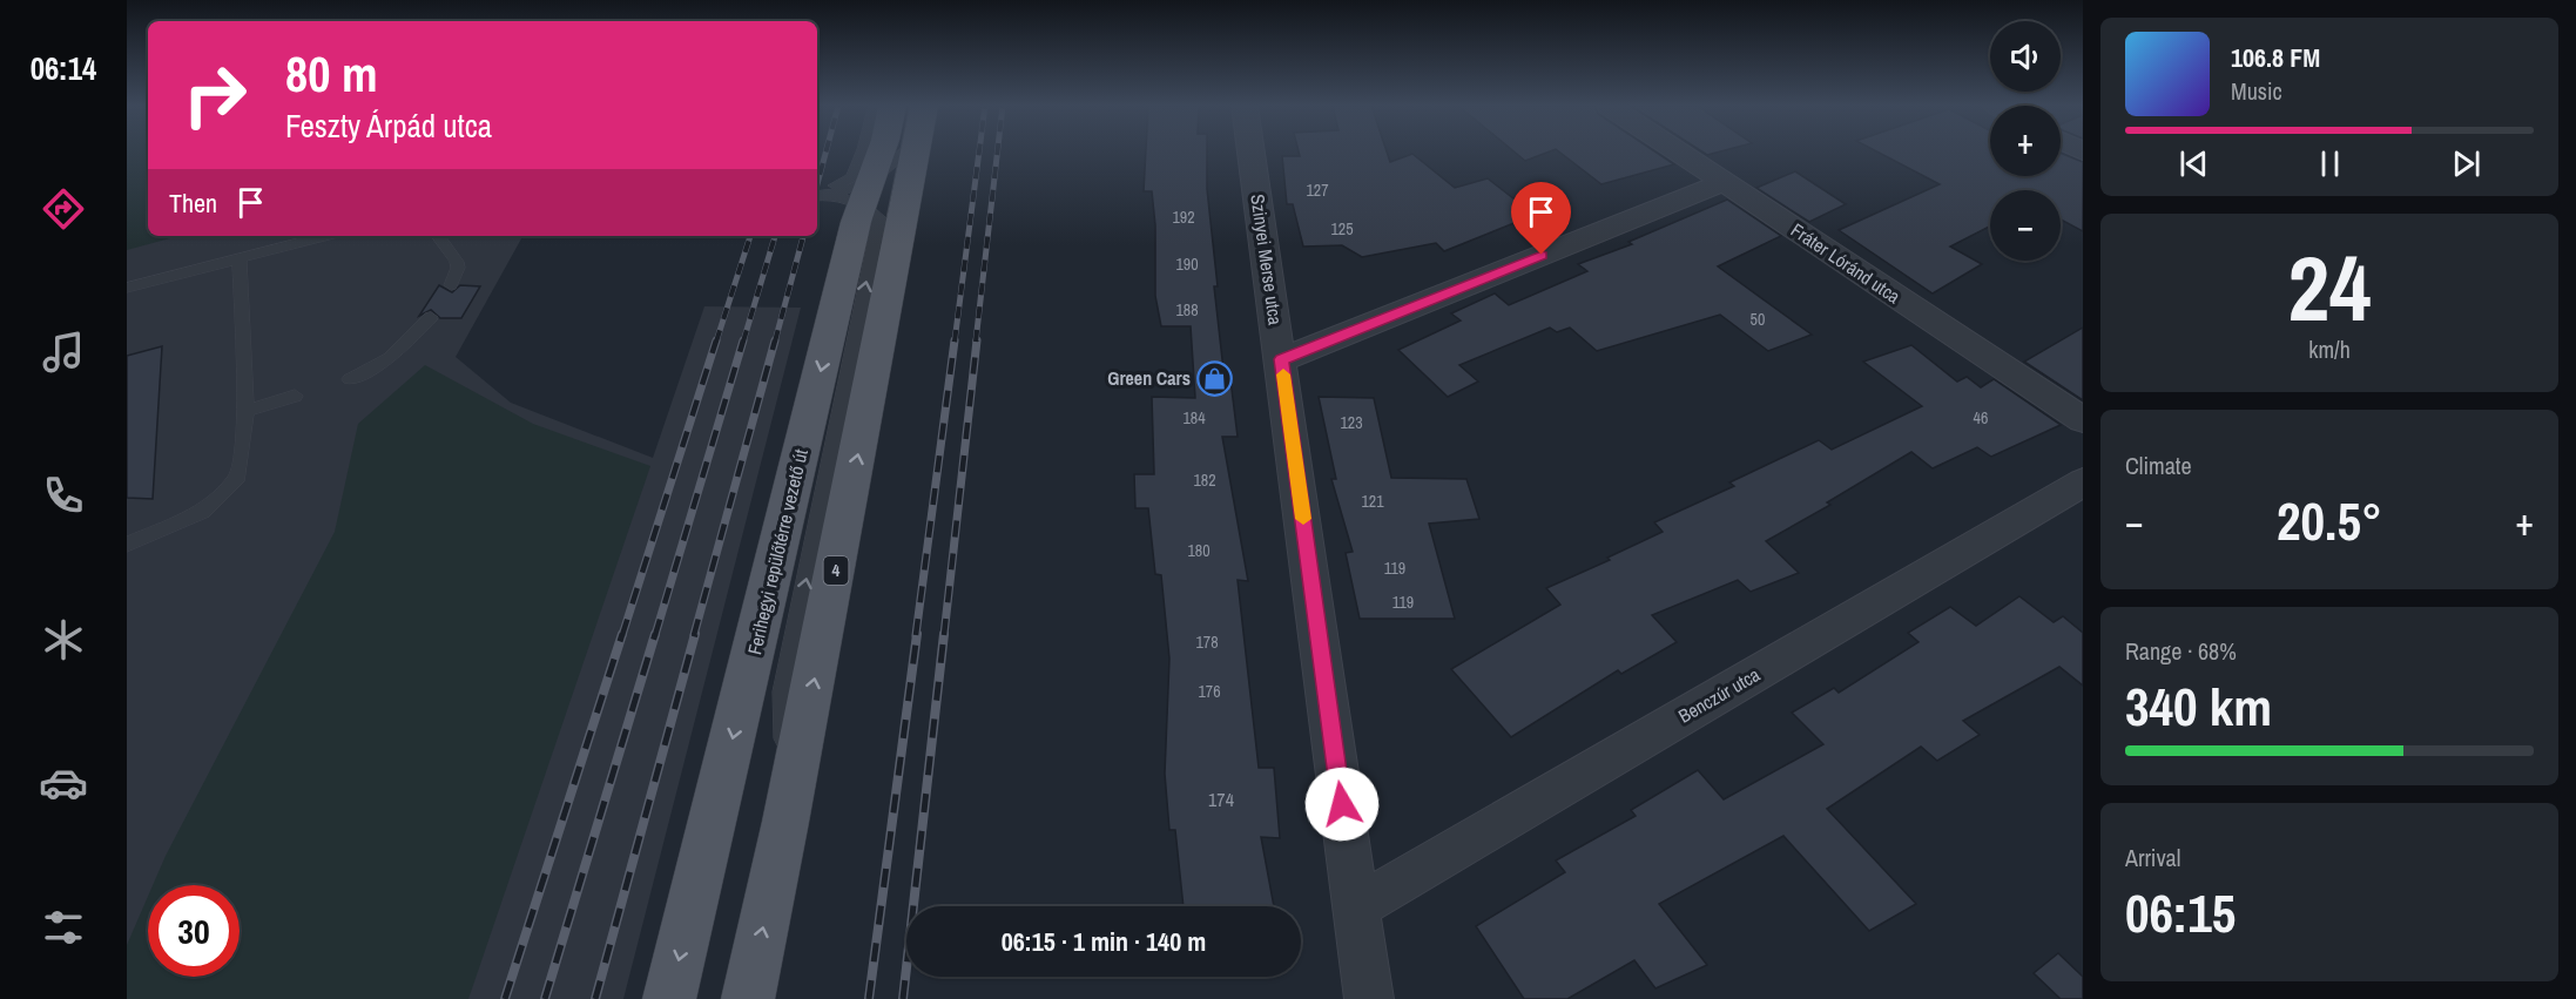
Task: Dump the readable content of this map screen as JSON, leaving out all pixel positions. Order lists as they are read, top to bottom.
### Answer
{
  "streets": {
    "main road": ["Ferihegyi repülőtérre vezető út", "4"],
    "street": ["Szinyei Merse utca", "Fráter Lóránd utca", "Benczúr utca"]
  },
  "crossings": [
    ["Szinyei Merse utca", "Benczúr utca"]
  ],
  "places": {
    "shop": ["Green Cars"]
  },
  "house_numbers": [
    "127",
    "192",
    "125",
    "190",
    "188",
    "50",
    "184",
    "46",
    "123",
    "182",
    "121",
    "180",
    "119",
    "119",
    "178",
    "176",
    "174"
  ],
  "page": {
    "tabs": "06:14",
    "map_buttons": ["+", "−"],
    "turn": ["80 m", "Feszty Árpád utca"],
    "song": ["106.8 FM", "Music"],
    "then": "Then",
    "tile": [
      ["24", "km/h"],
      "Climate",
      ["Range · 68%", "340 km"],
      ["Arrival", "06:15"]
    ],
    "heat": ["−", "20.5°", "+"],
    "limit": "30",
    "trip": "06:15 · 1 min · 140 m"
  }
}
